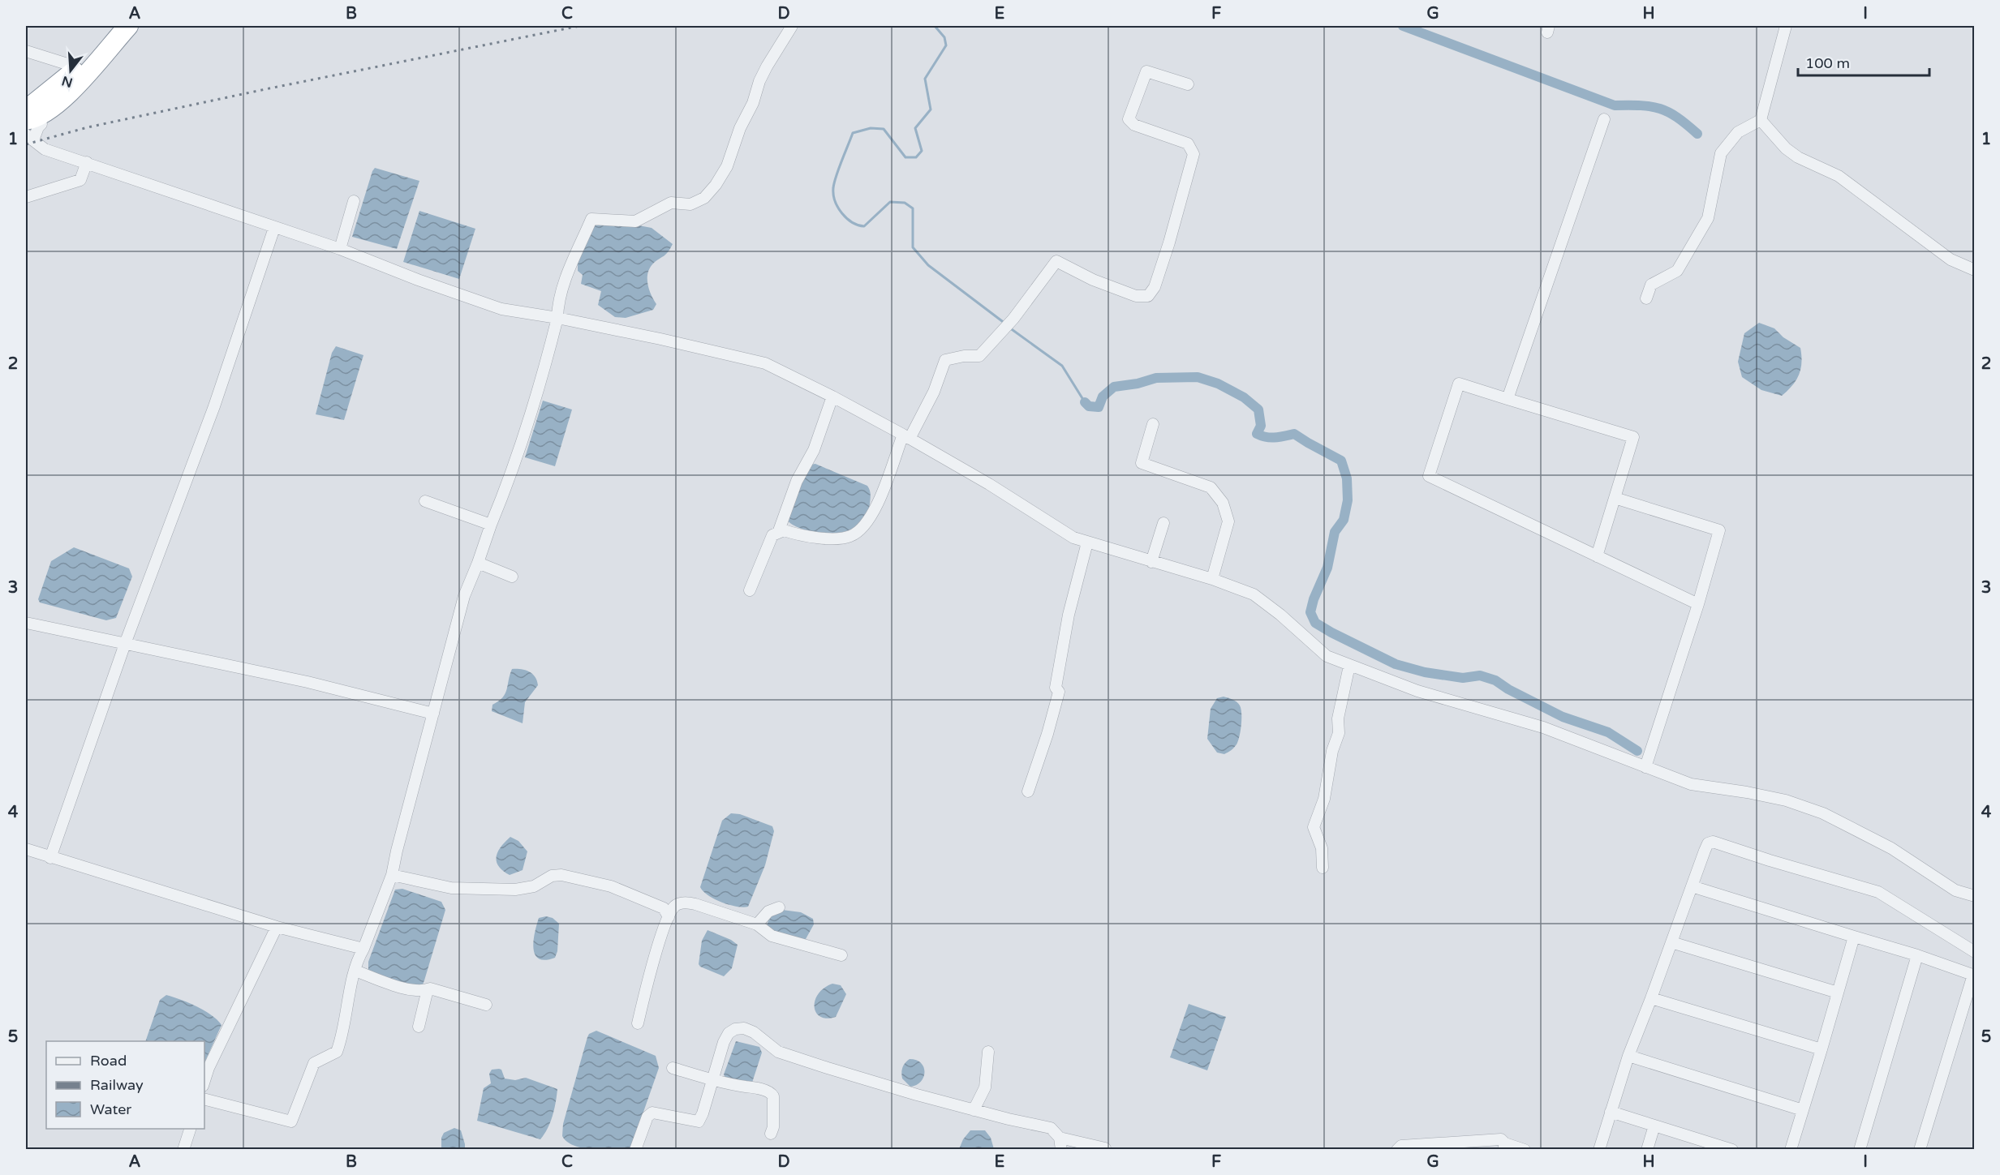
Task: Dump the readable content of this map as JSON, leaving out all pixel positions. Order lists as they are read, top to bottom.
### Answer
{
  "legend": ["Road", "Railway", "Water"],
  "scale_bar": "100 m",
  "north": "bottom",
  "grid": {
    "columns": [
      "A",
      "B",
      "C",
      "D",
      "E",
      "F",
      "G",
      "H",
      "I"
    ],
    "rows": [
      "1",
      "2",
      "3",
      "4",
      "5"
    ]
  }
}
